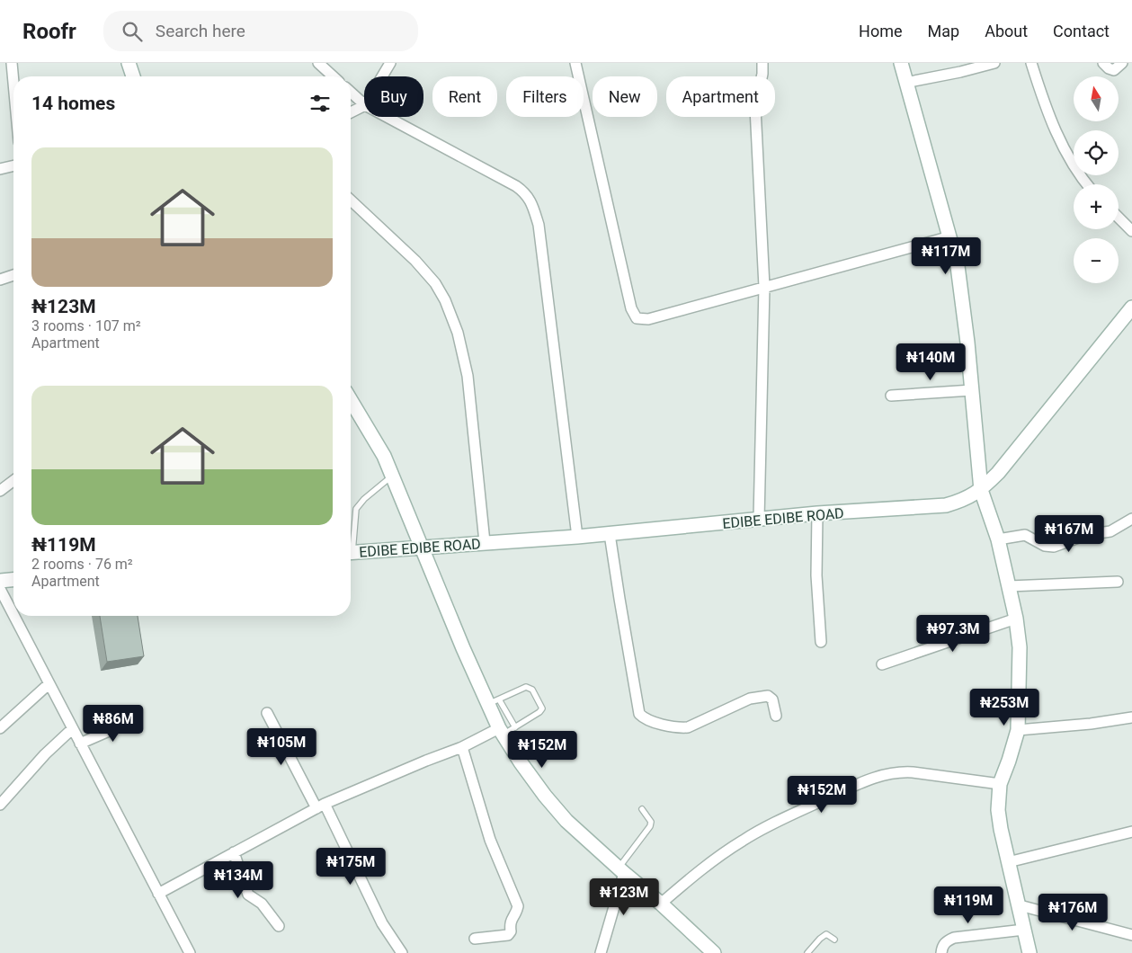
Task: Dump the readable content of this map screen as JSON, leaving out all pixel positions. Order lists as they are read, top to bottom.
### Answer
{
  "streets": {
    "street": ["EDIBE EDIBE ROAD"]
  },
  "north": "top",
  "page": {
    "header": "Roofr",
    "search": "Search here",
    "nav": [
      "Home",
      "Map",
      "About",
      "Contact"
    ],
    "map_buttons": ["+", "−"],
    "chip": [
      "Buy",
      "Rent",
      "Filters",
      "New",
      "Apartment"
    ],
    "heading": "14 homes",
    "list": [
      {
        "name": "₦123M",
        "note": "3 rooms · 107 m² · Apartment"
      },
      {
        "name": "₦119M",
        "note": "2 rooms · 76 m² · Apartment"
      }
    ],
    "price": [
      "₦117M",
      "₦140M",
      "₦167M",
      "₦97.3M",
      "₦253M",
      "₦86M",
      "₦105M",
      "₦152M",
      "₦152M",
      "₦175M",
      "₦134M",
      "₦123M",
      "₦119M",
      "₦176M"
    ]
  }
}
